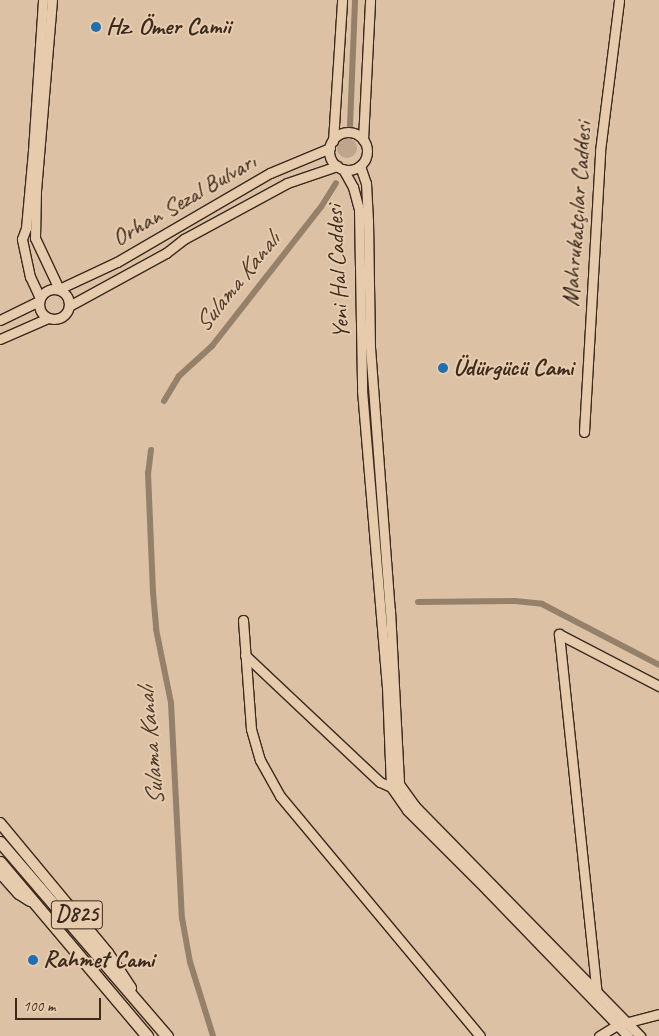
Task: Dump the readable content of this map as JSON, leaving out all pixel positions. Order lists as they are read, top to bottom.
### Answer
{
  "streets": {
    "highway": ["D825"],
    "street": ["Orhan Sezal Bulvarı", "Mahrukatçılar Caddesi", "Yeni Hal Caddesi"]
  },
  "crossings": [
    ["Orhan Sezal Bulvarı", "Yeni Hal Caddesi"]
  ],
  "water": ["Sulama Kanalı"],
  "places": ["Hz. Ömer Camii", "Üdürgücü Cami", "Rahmet Cami"],
  "scale_bar": "100 m"
}
